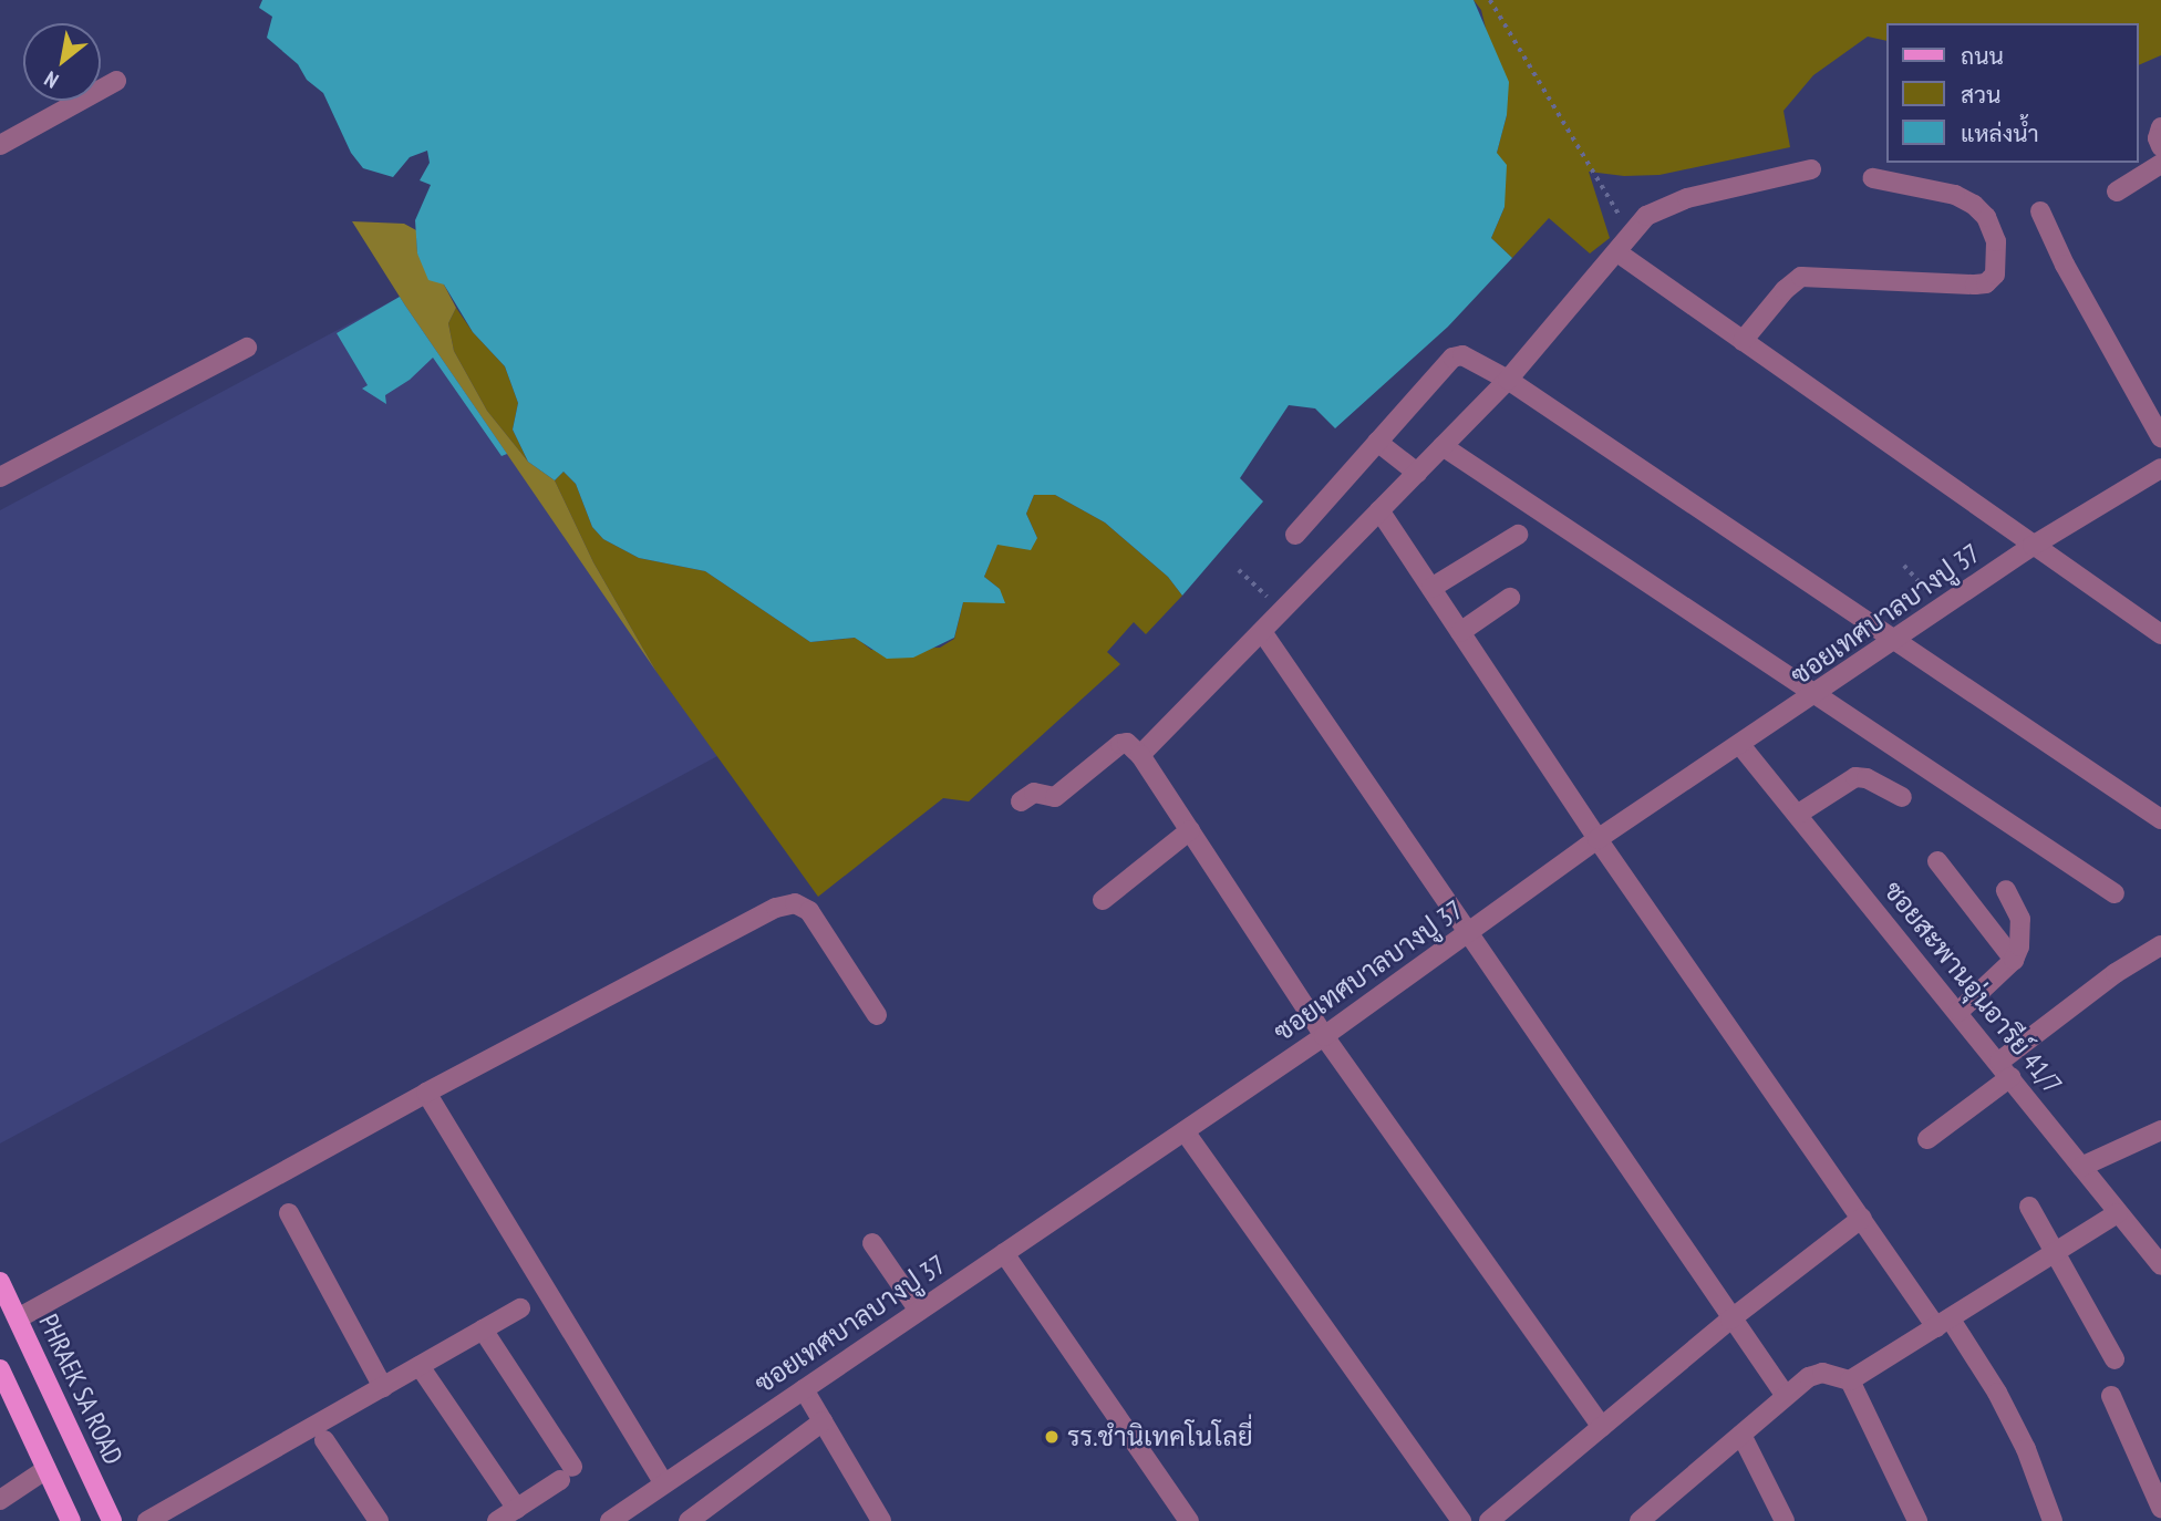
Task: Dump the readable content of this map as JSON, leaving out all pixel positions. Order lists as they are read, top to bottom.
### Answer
{
  "streets": {
    "main road": ["PHRAEK SA ROAD"],
    "street": ["ซอยเทศบาลบางปู 37", "ซอยสะพานอุ่นอารีย์ 41/7"]
  },
  "crossings": [
    ["ซอยเทศบาลบางปู 37", "ซอยสะพานอุ่นอารีย์ 41/7"]
  ],
  "places": ["รร.ชำนิเทคโนโลยี่"],
  "legend": ["ถนน", "สวน", "แหล่งน้ำ"],
  "north": "bottom left"
}
